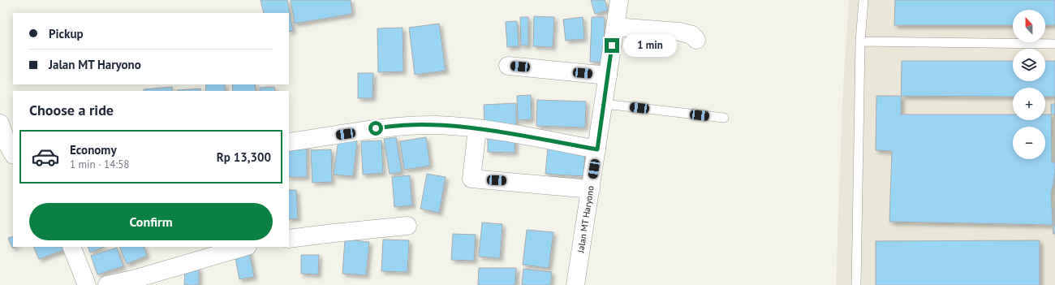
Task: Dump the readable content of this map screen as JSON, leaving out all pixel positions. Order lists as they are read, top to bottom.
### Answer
{
  "streets": {
    "street": ["Jalan MT Haryono"]
  },
  "north": "top",
  "page": {
    "map_buttons": ["+", "−"],
    "banner": ["Pickup", "Jalan MT Haryono"],
    "bubble": "1 min",
    "heading": "Choose a ride",
    "list": [
      {
        "name": "Economy",
        "note": "1 min · 14:58",
        "value": "Rp 13,300"
      }
    ],
    "buttons": "Confirm"
  }
}
